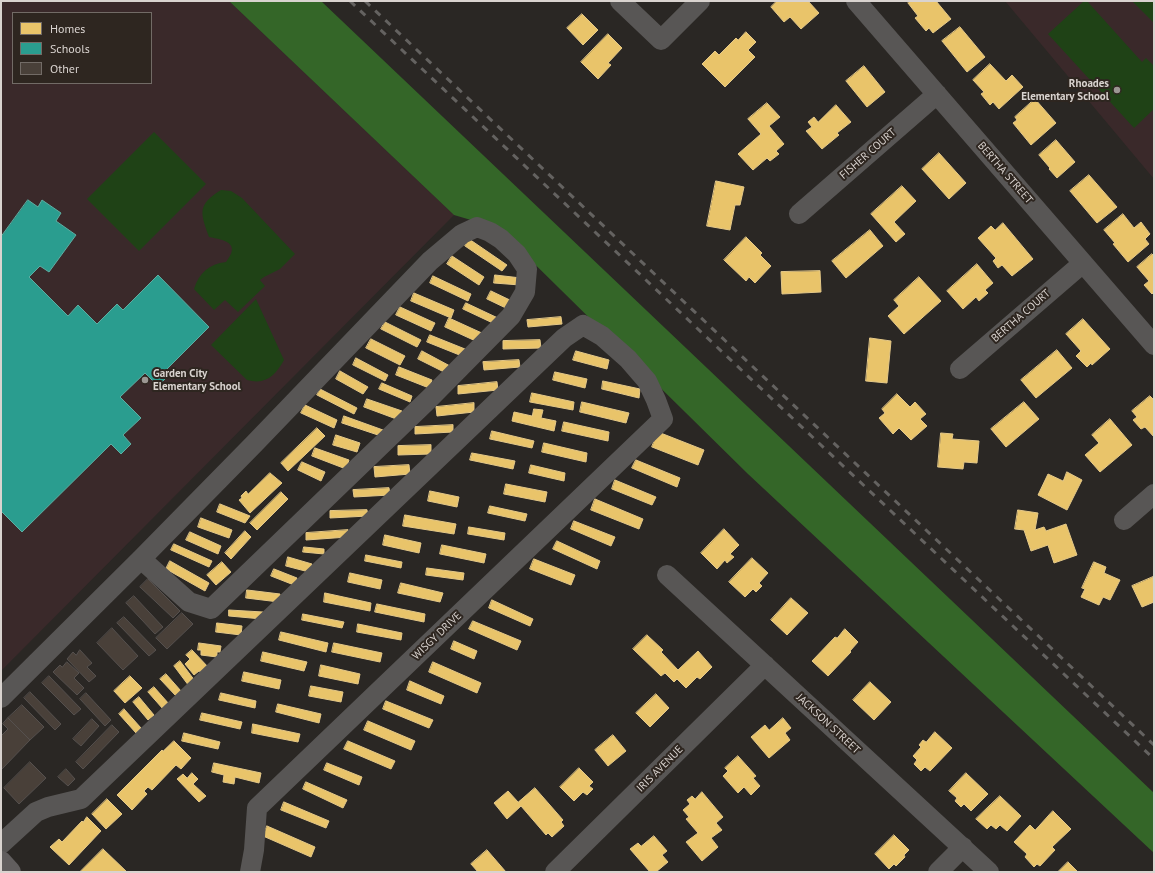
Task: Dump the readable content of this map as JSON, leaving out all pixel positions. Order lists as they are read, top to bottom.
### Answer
{
  "streets": {
    "street": [
      "FISHER COURT",
      "BERTHA STREET",
      "BERTHA COURT",
      "WISGY DRIVE",
      "JACKSON STREET",
      "IRIS AVENUE"
    ]
  },
  "crossings": [
    ["FISHER COURT", "BERTHA STREET"],
    ["BERTHA STREET", "BERTHA COURT"],
    ["JACKSON STREET", "IRIS AVENUE"]
  ],
  "places": ["Rhoades Elementary School", "Garden City Elementary School"],
  "legend": ["Homes", "Schools", "Other"]
}
